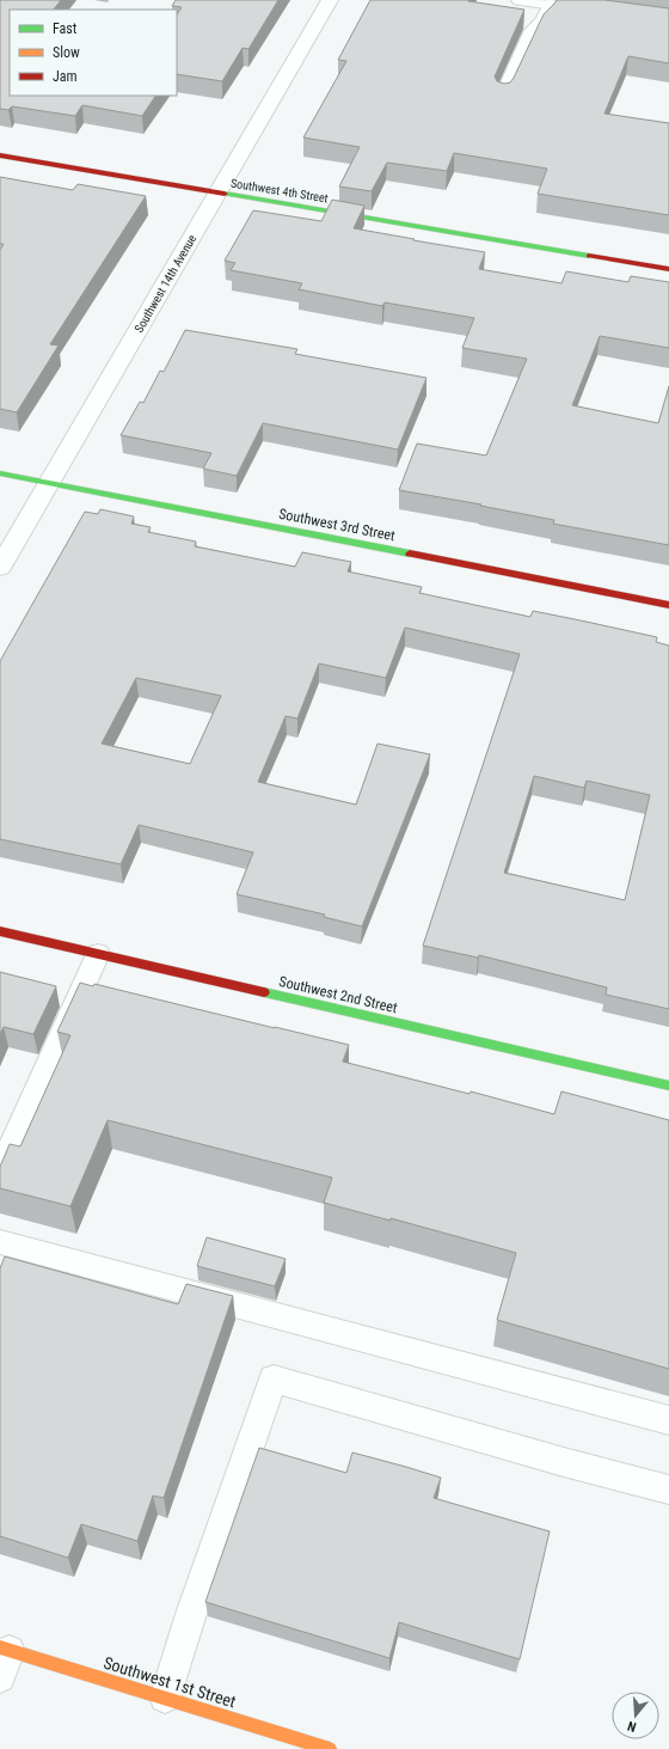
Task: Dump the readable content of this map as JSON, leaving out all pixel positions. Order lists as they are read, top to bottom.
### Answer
{
  "streets": {
    "street": [
      "Southwest 4th Street",
      "Southwest 14th Avenue",
      "Southwest 3rd Street",
      "Southwest 2nd Street",
      "Southwest 1st Street"
    ]
  },
  "crossings": [
    ["Southwest 4th Street", "Southwest 14th Avenue"],
    ["Southwest 14th Avenue", "Southwest 3rd Street"]
  ],
  "legend": ["Fast", "Slow", "Jam"],
  "north": "bottom"
}
